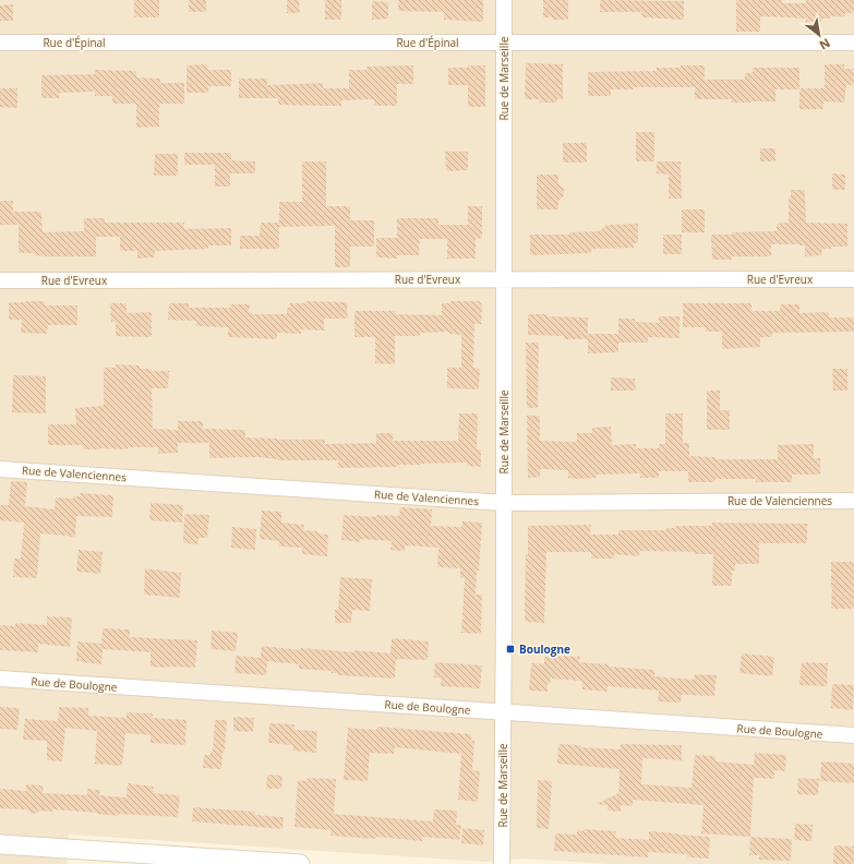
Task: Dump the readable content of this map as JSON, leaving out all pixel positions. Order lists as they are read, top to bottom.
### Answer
{
  "streets": {
    "street": [
      "Rue d'Épinal",
      "Rue de Marseille",
      "Rue d'Evreux",
      "Rue de Valenciennes",
      "Rue de Boulogne"
    ]
  },
  "crossings": [
    ["Rue d'Épinal", "Rue de Marseille"],
    ["Rue de Marseille", "Rue d'Evreux"],
    ["Rue de Marseille", "Rue de Valenciennes"],
    ["Rue de Marseille", "Rue de Boulogne"]
  ],
  "places": {
    "transit": ["Boulogne"]
  },
  "north": "bottom right"
}
